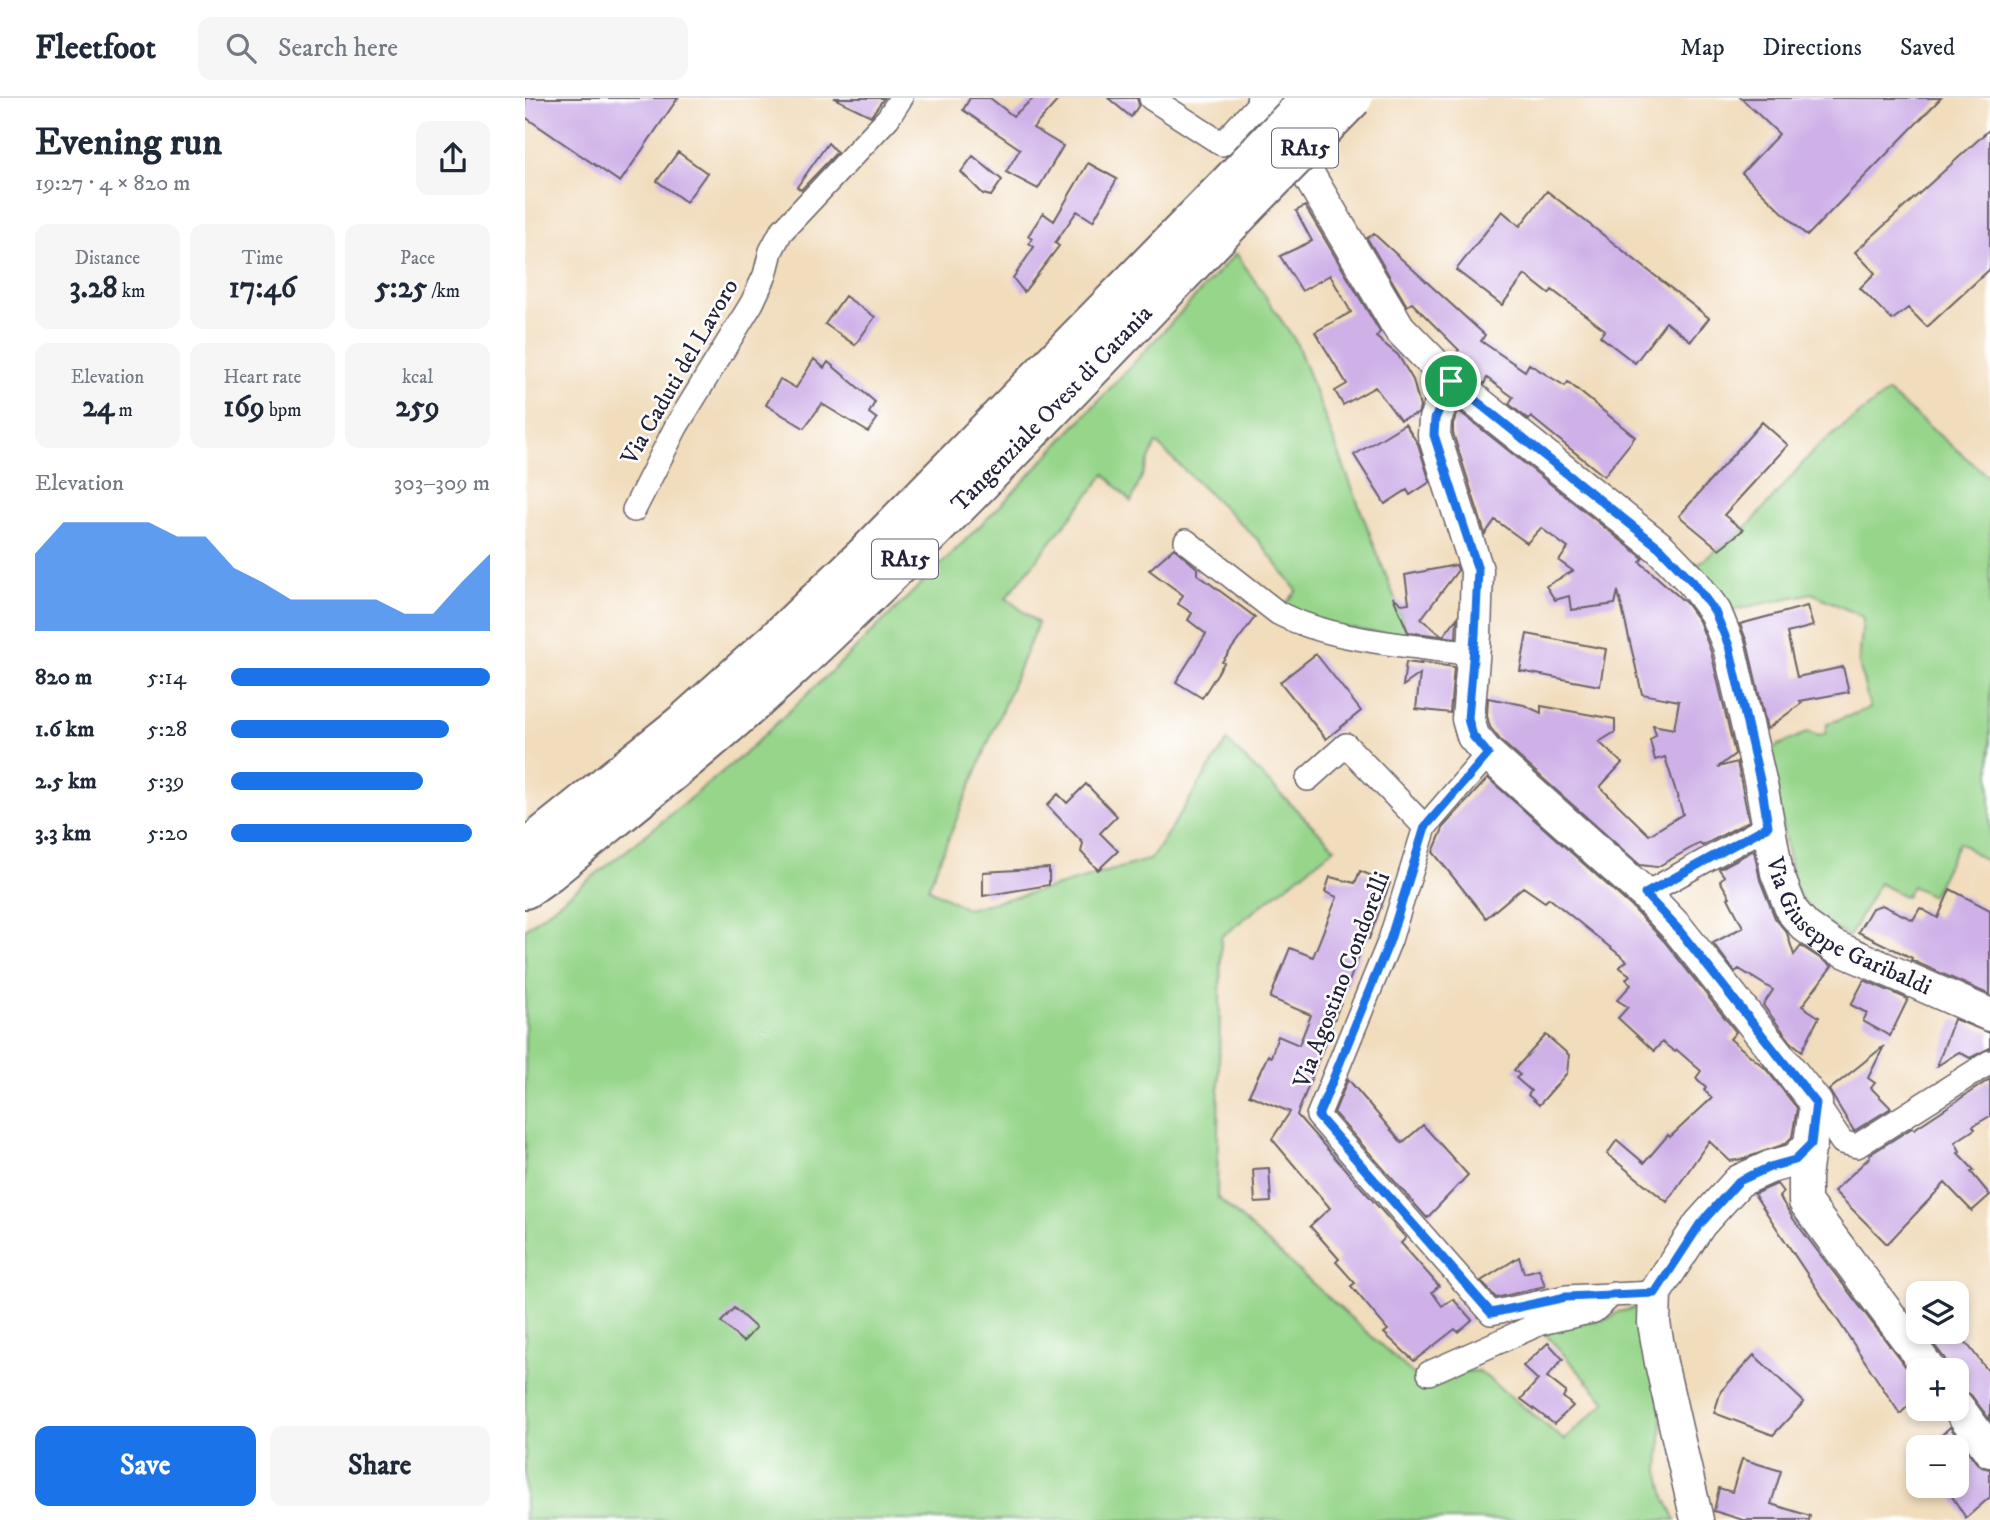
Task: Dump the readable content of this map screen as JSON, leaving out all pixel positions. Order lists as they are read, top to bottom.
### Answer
{
  "streets": {
    "highway": ["RA15", "Tangenziale Ovest di Catania"],
    "main road": ["Via Giuseppe Garibaldi"],
    "street": ["Via Caduti del Lavoro", "Via Agostino Condorelli"]
  },
  "crossings": [
    ["RA15", "Tangenziale Ovest di Catania"]
  ],
  "page": {
    "header": "Fleetfoot",
    "search": "Search here",
    "nav": ["Map", "Directions", "Saved"],
    "heading": ["Evening run", "19:27 · 4 × 820 m"],
    "stats": [
      ["Distance", "3.28 km"],
      ["Time", "17:46"],
      ["Pace", "5:25 /km"],
      ["Elevation", "24 m"],
      ["Heart rate", "169 bpm"],
      ["kcal", "259"]
    ],
    "chart": ["Elevation", "303–309 m"],
    "list": [
      {
        "name": "820 m",
        "note": "5:14"
      },
      {
        "name": "1.6 km",
        "note": "5:28"
      },
      {
        "name": "2.5 km",
        "note": "5:39"
      },
      {
        "name": "3.3 km",
        "note": "5:20"
      }
    ],
    "map_buttons": ["+", "−"],
    "buttons": ["Save", "Share"]
  }
}
